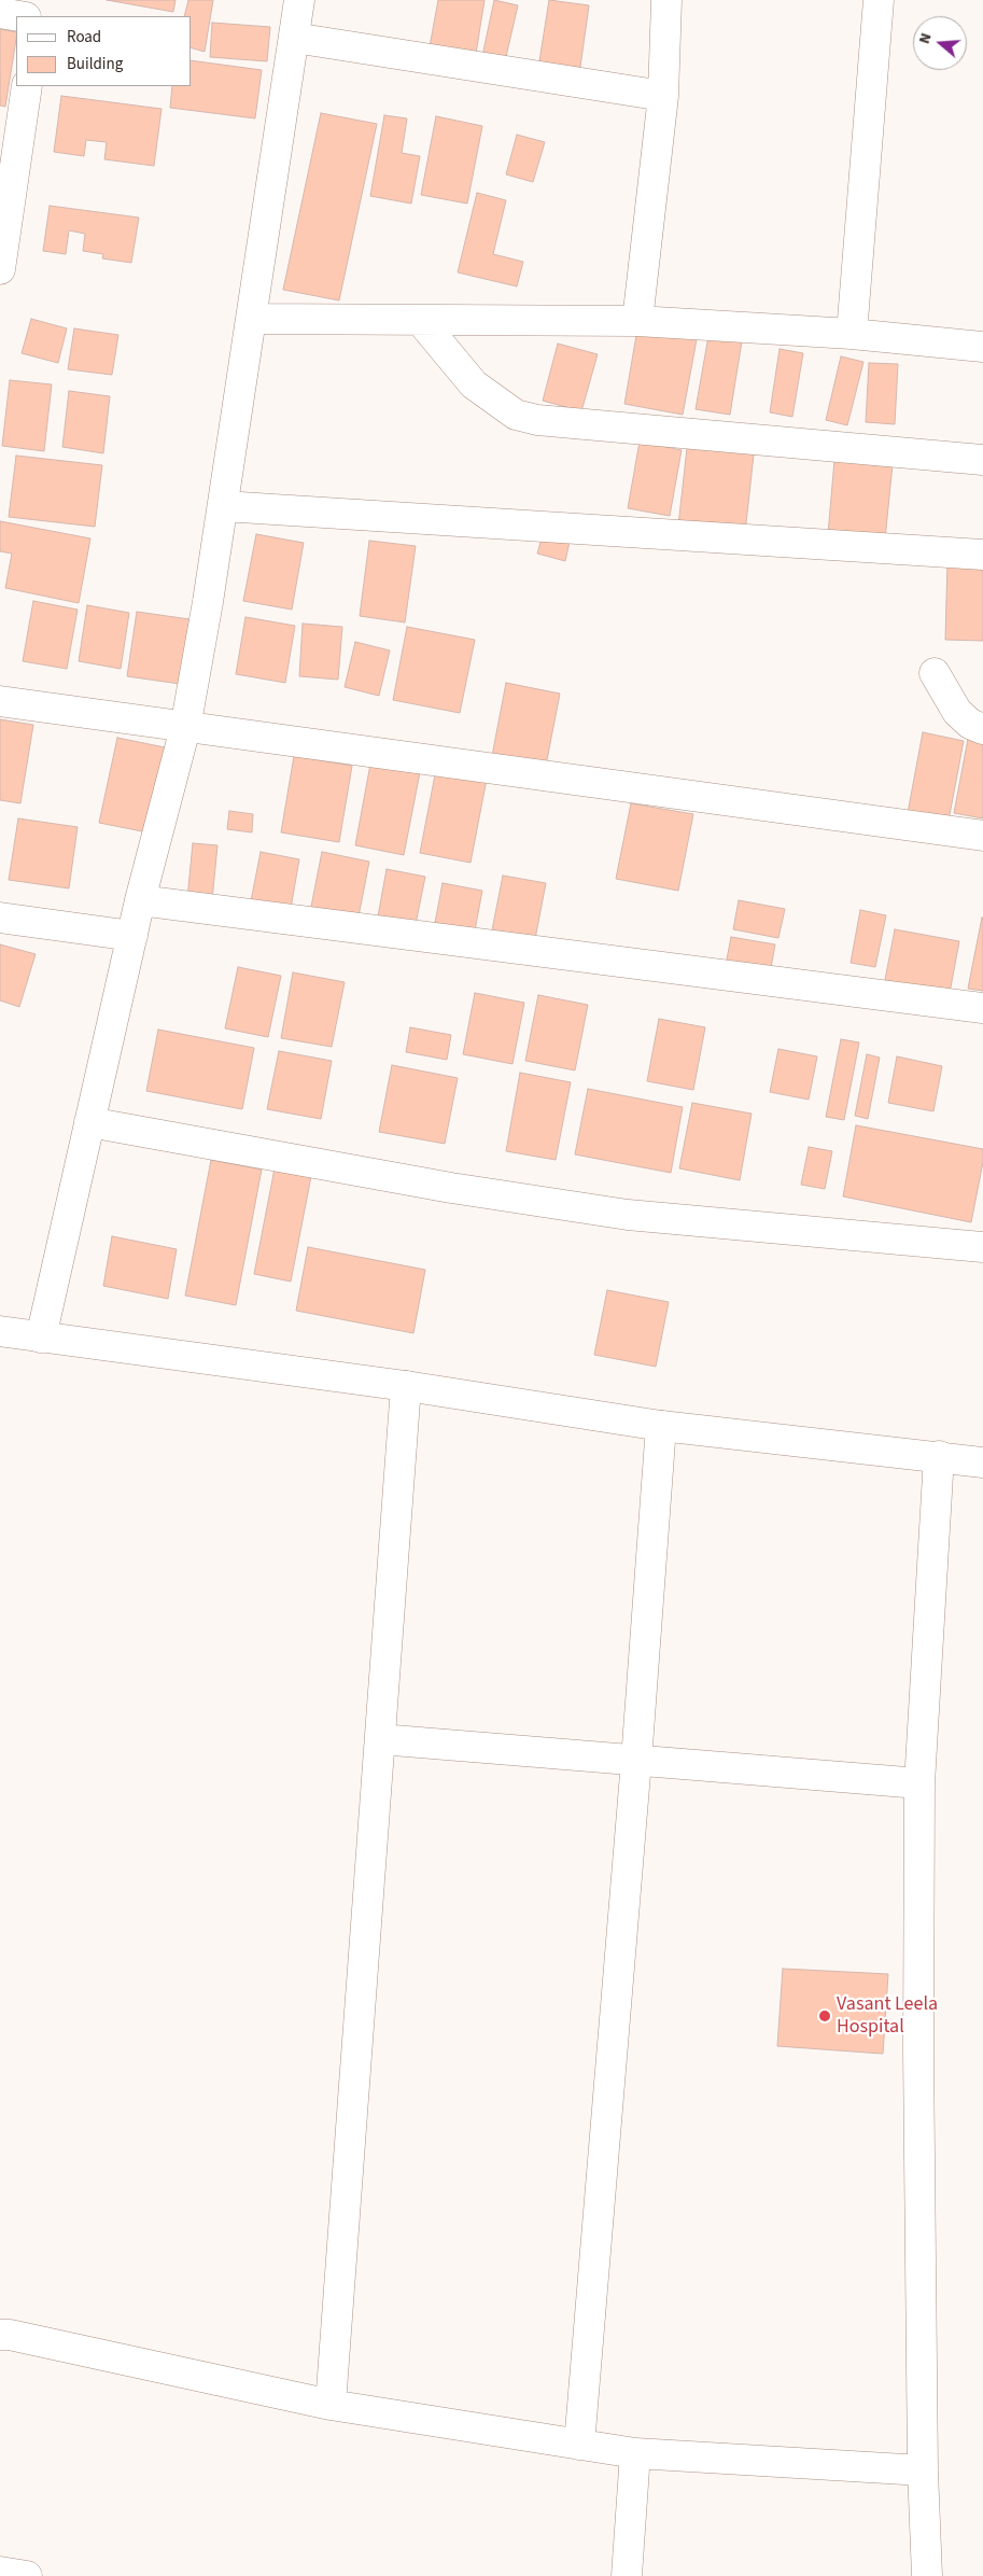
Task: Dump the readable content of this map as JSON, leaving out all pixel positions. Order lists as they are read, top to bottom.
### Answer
{
  "places": ["Vasant Leela Hospital"],
  "legend": ["Road", "Building"],
  "north": "left"
}
